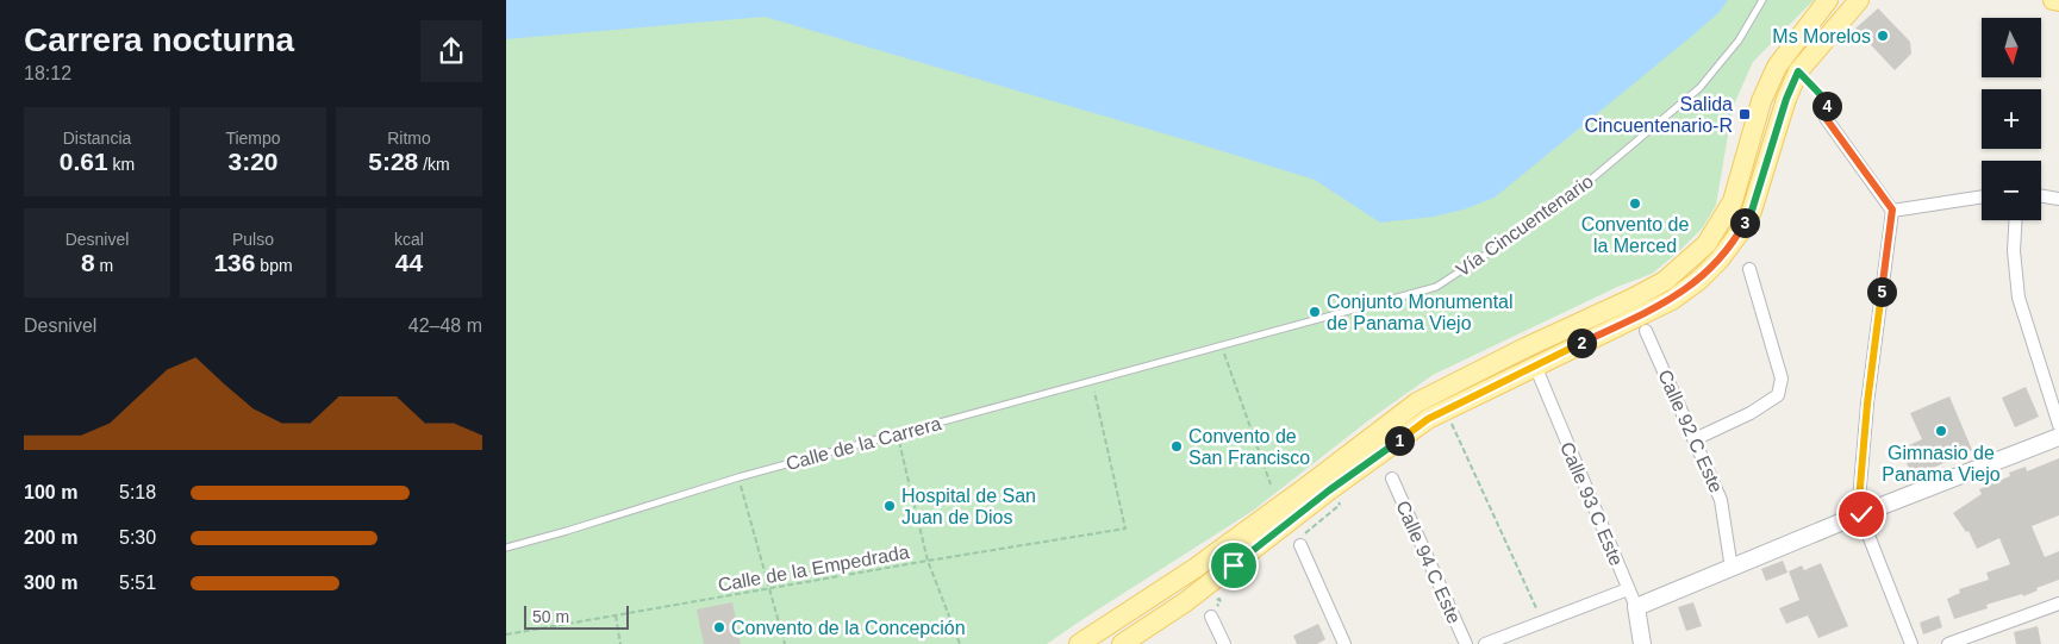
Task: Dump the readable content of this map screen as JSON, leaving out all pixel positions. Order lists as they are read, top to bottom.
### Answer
{
  "streets": {
    "street": ["Calle 92 C Este", "Calle 93 C Este", "Calle 94 C Este"],
    "lane": ["Vía Cincuentenario", "Calle de la Carrera"],
    "path": ["Calle de la Empedrada"]
  },
  "crossings": [
    ["Vía Cincuentenario", "Calle de la Carrera"],
    ["Calle de la Carrera", "Calle de la Empedrada"]
  ],
  "places": {
    "other": [
      "Ms Morelos",
      "Convento de la Merced",
      "Conjunto Monumental de Panama Viejo",
      "Gimnasio de Panama Viejo",
      "Convento de San Francisco",
      "Hospital de San Juan de Dios",
      "Convento de la Concepción"
    ],
    "transit": ["Salida Cincuentenario-R"]
  },
  "scale_bar": "50 m",
  "north": "bottom",
  "page": {
    "heading": ["Carrera nocturna", "18:12"],
    "map_buttons": ["+", "−"],
    "pins": [
      "4",
      "3",
      "5",
      "2",
      "1"
    ],
    "stats": [
      ["Distancia", "0.61 km"],
      ["Tiempo", "3:20"],
      ["Ritmo", "5:28 /km"],
      ["Desnivel", "8 m"],
      ["Pulso", "136 bpm"],
      ["kcal", "44"]
    ],
    "chart": ["Desnivel", "42–48 m"],
    "list": [
      {
        "name": "100 m",
        "note": "5:18"
      },
      {
        "name": "200 m",
        "note": "5:30"
      },
      {
        "name": "300 m",
        "note": "5:51"
      }
    ],
    "scale": "50 m"
  }
}
